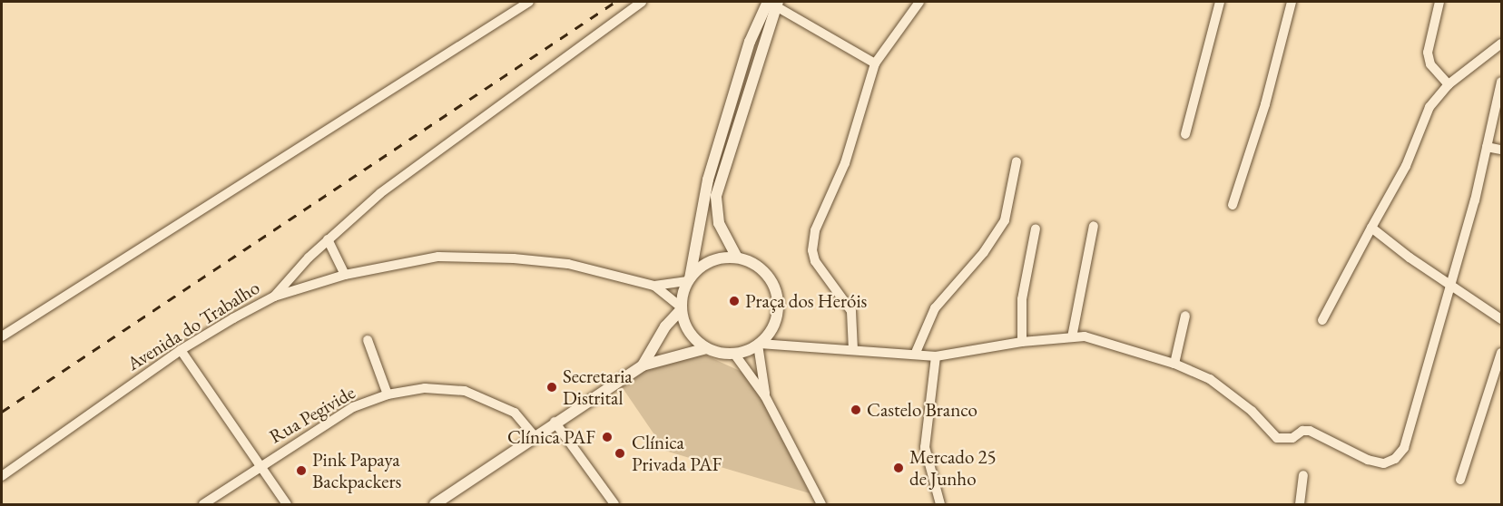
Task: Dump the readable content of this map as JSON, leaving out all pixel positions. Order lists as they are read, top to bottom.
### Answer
{
  "streets": {
    "street": ["Avenida do Trabalho", "Rua Pegivide"]
  },
  "places": [
    "Praça dos Heróis",
    "Secretaria Distrital",
    "Castelo Branco",
    "Clínica PAF",
    "Clínica Privada PAF",
    "Mercado 25 de Junho",
    "Pink Papaya Backpackers"
  ]
}
